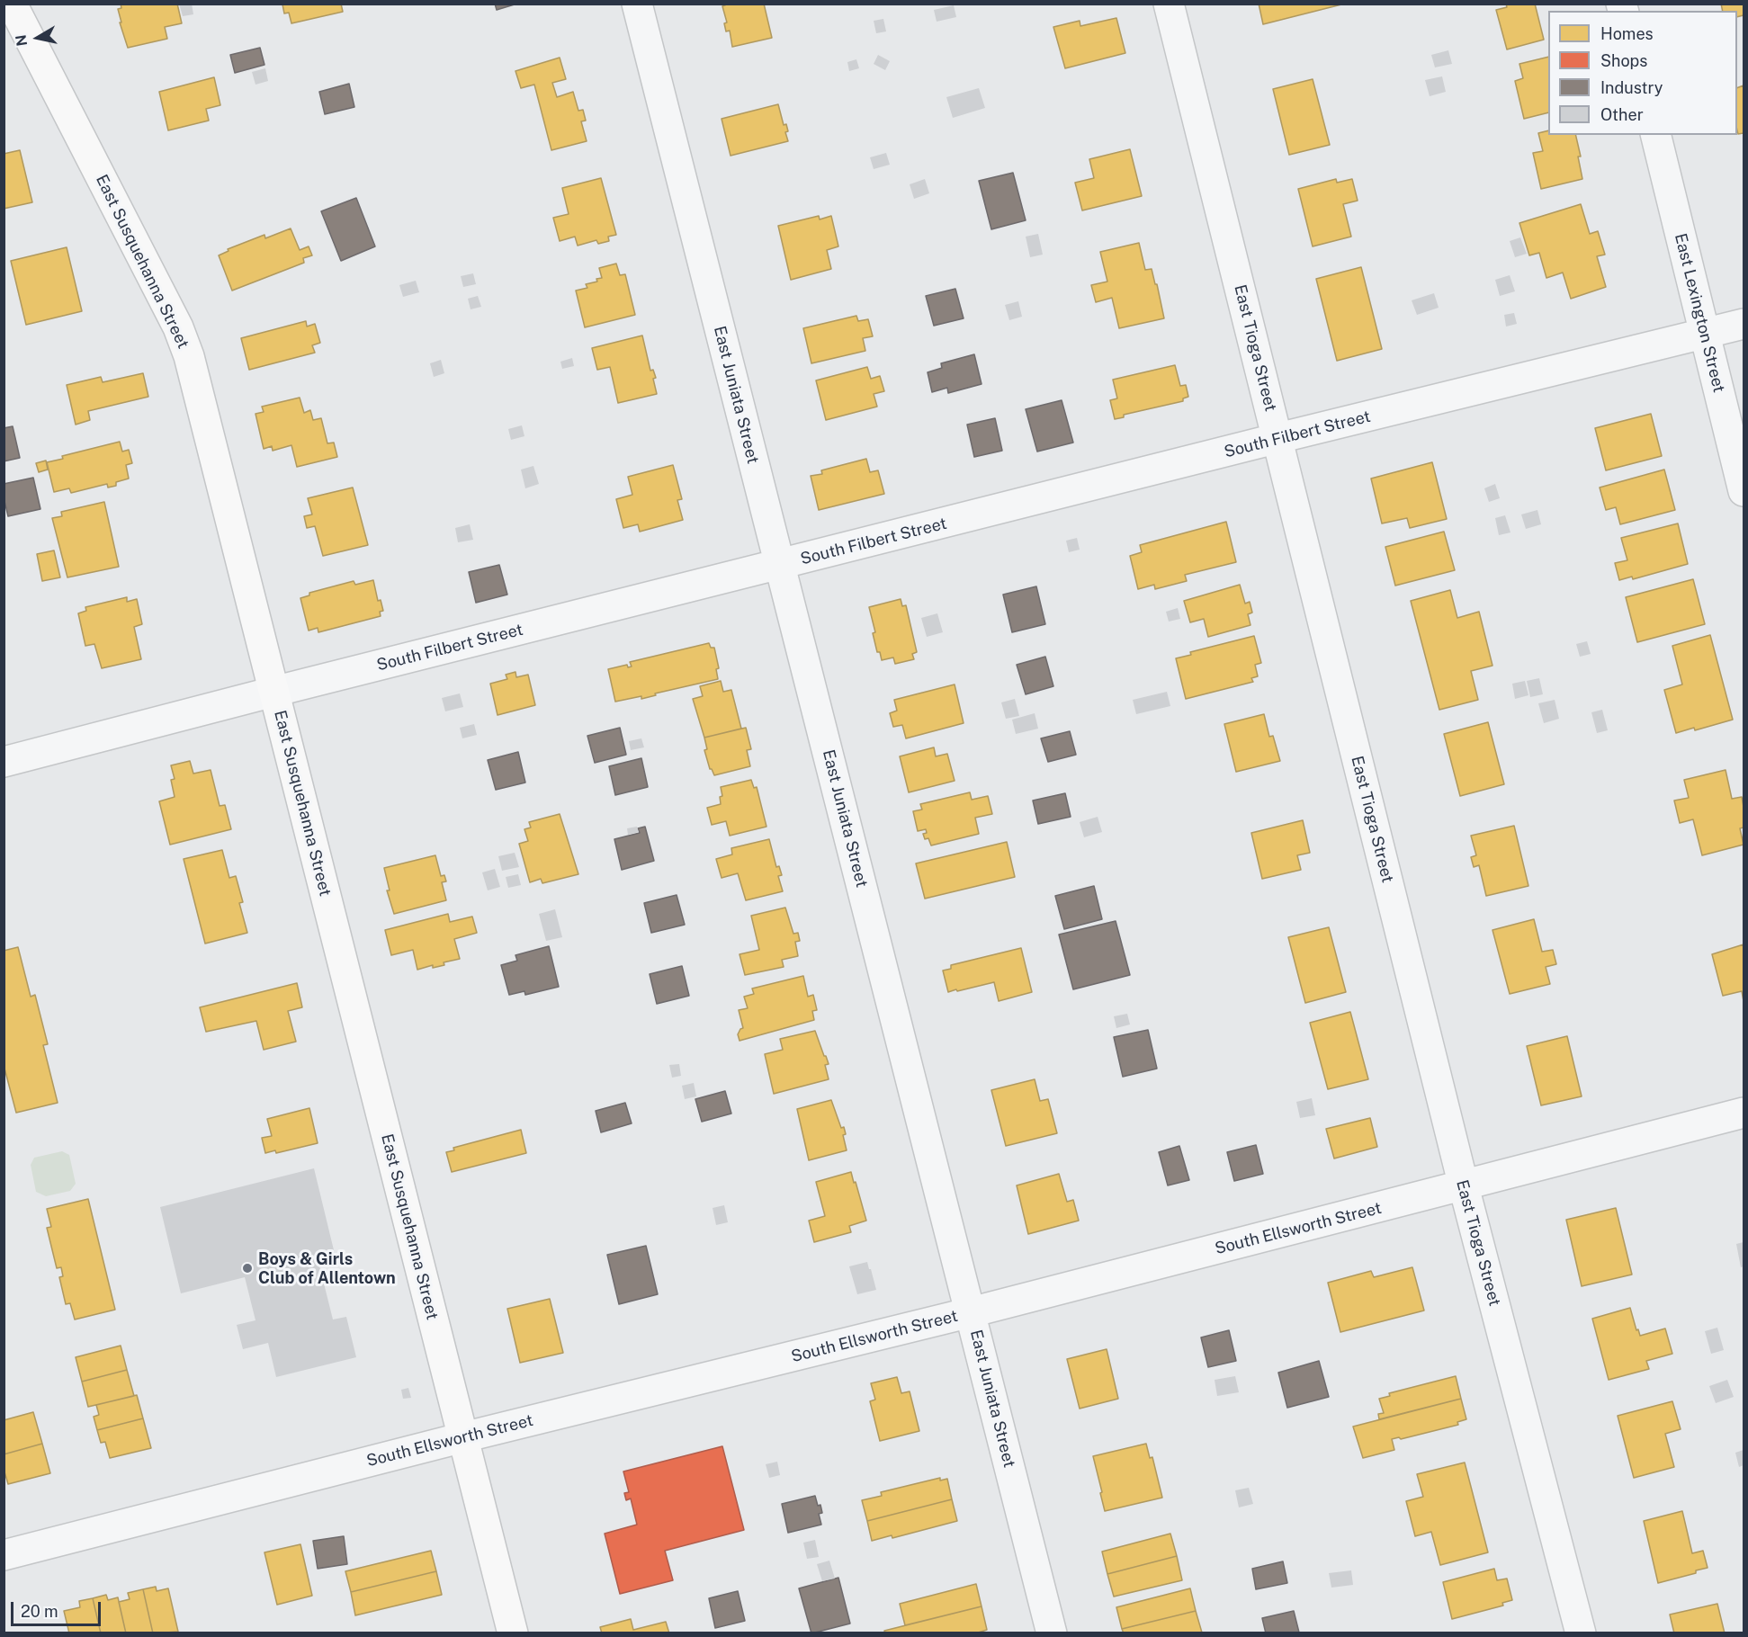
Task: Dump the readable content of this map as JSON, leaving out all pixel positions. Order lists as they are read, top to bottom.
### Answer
{
  "streets": {
    "main road": ["East Susquehanna Street"],
    "street": [
      "East Lexington Street",
      "East Tioga Street",
      "East Juniata Street",
      "South Filbert Street",
      "South Ellsworth Street"
    ]
  },
  "crossings": [
    ["East Susquehanna Street", "South Filbert Street"],
    ["East Susquehanna Street", "South Ellsworth Street"],
    ["East Lexington Street", "South Filbert Street"],
    ["East Tioga Street", "South Filbert Street"],
    ["East Tioga Street", "South Ellsworth Street"],
    ["East Juniata Street", "South Filbert Street"],
    ["East Juniata Street", "South Ellsworth Street"]
  ],
  "places": ["Boys & Girls Club of Allentown"],
  "legend": [
    "Homes",
    "Shops",
    "Industry",
    "Other"
  ],
  "scale_bar": "20 m",
  "north": "left"
}
